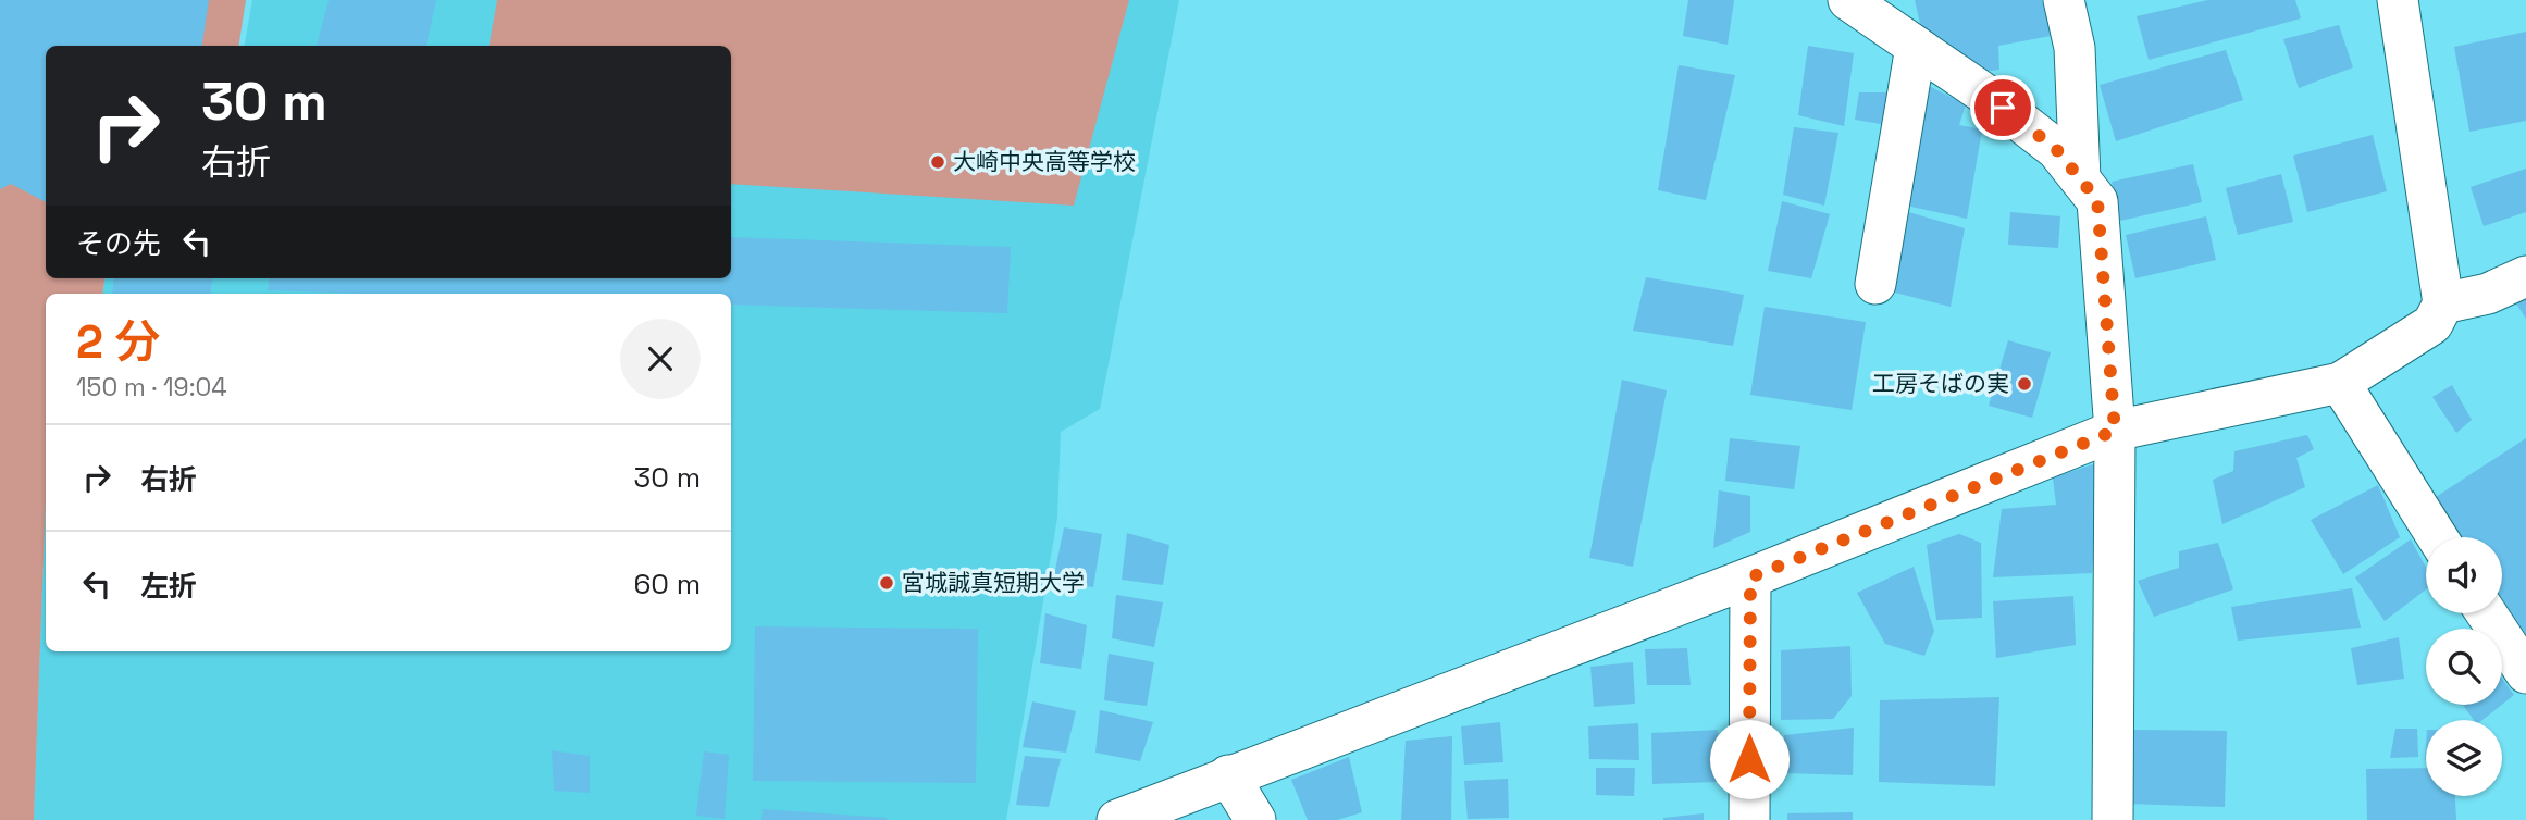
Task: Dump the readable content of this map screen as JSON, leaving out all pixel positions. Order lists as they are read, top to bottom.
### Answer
{
  "places": ["大崎中央高等学校", "工房そばの実", "宮城誠真短期大学"],
  "page": {
    "turn": ["30 m", "右折"],
    "then": "その先",
    "heading": ["2 分", "150 m · 19:04"],
    "list": [
      {
        "name": "右折",
        "value": "30 m"
      },
      {
        "name": "左折",
        "value": "60 m"
      }
    ]
  }
}
